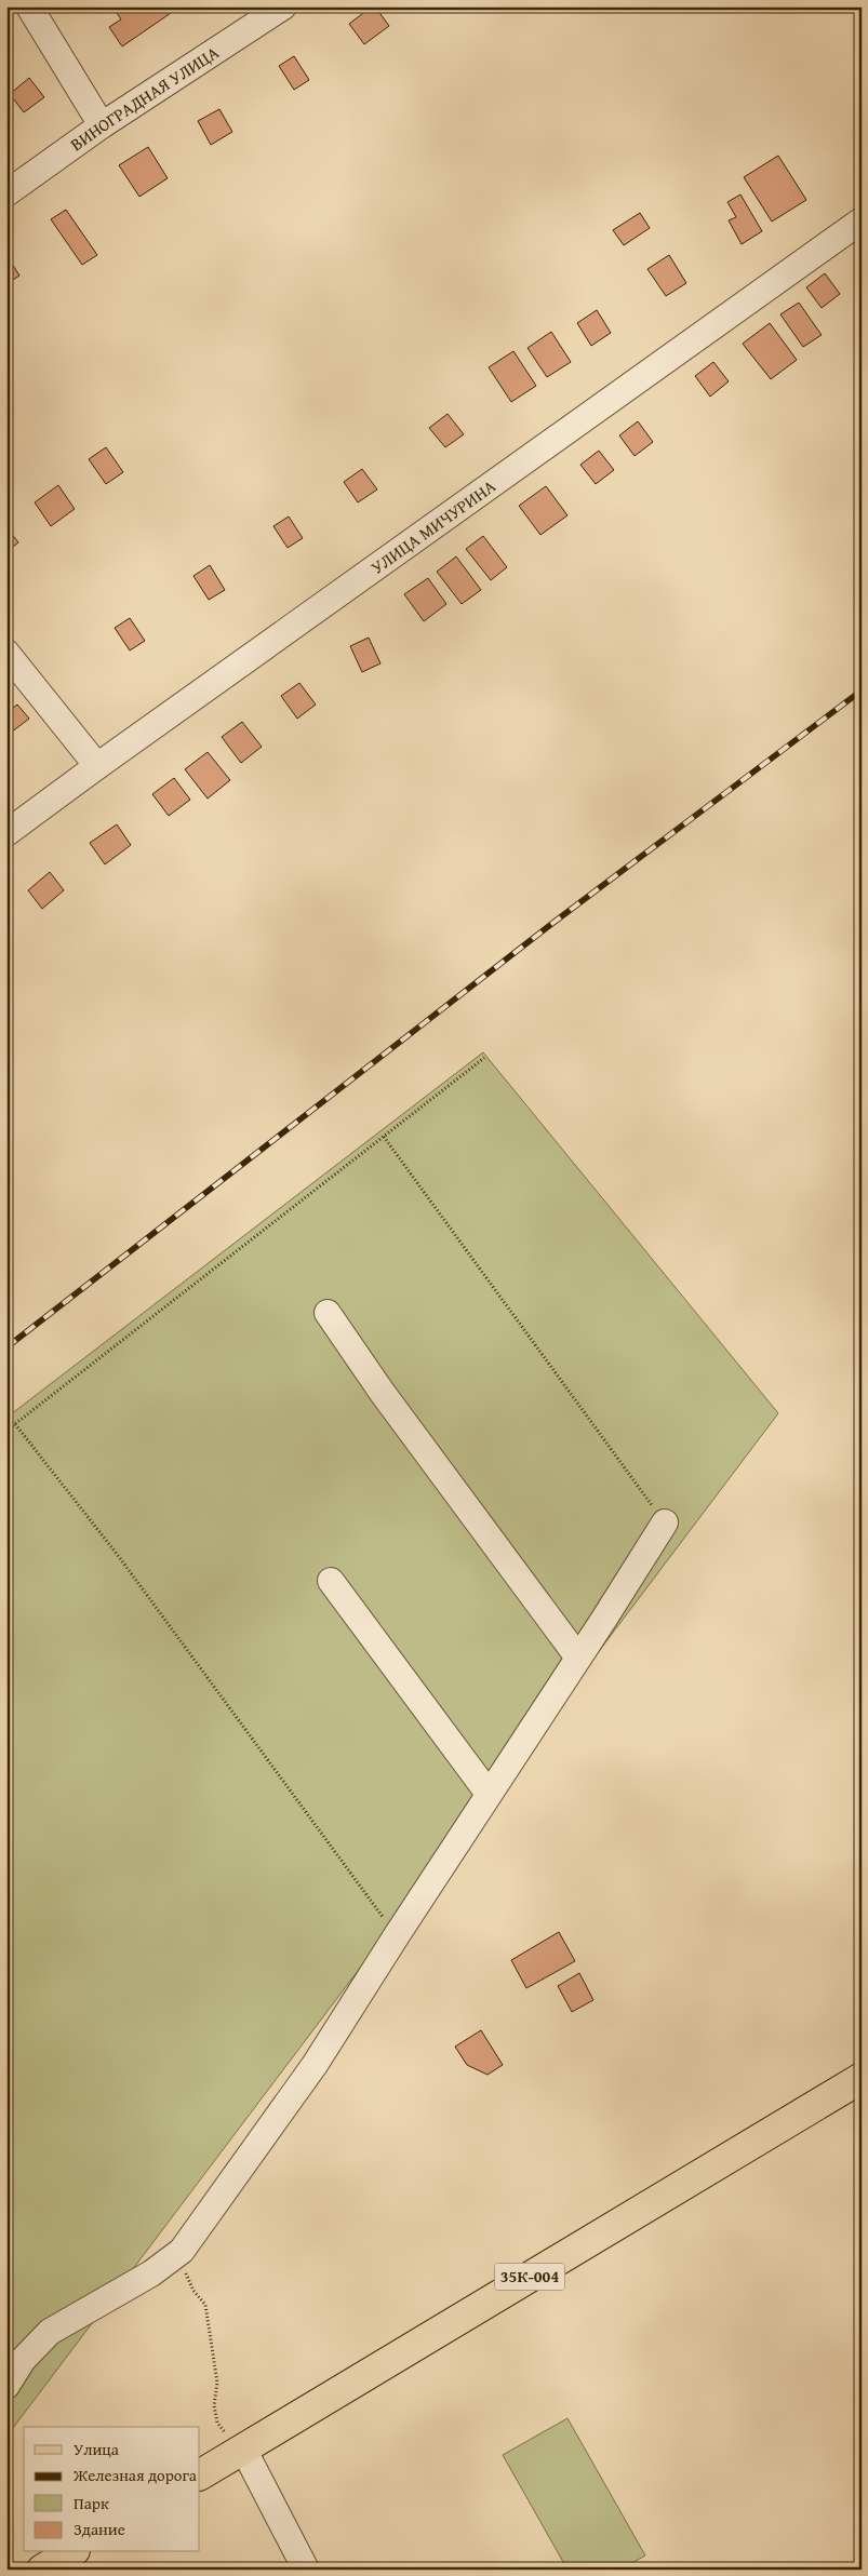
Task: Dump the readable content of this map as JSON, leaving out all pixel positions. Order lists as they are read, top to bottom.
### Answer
{
  "streets": {
    "main road": ["35К-004"],
    "street": ["ВИНОГРАДНАЯ УЛИЦА", "УЛИЦА МИЧУРИНА"]
  },
  "legend": [
    "Улица",
    "Железная дорога",
    "Парк",
    "Здание"
  ]
}
